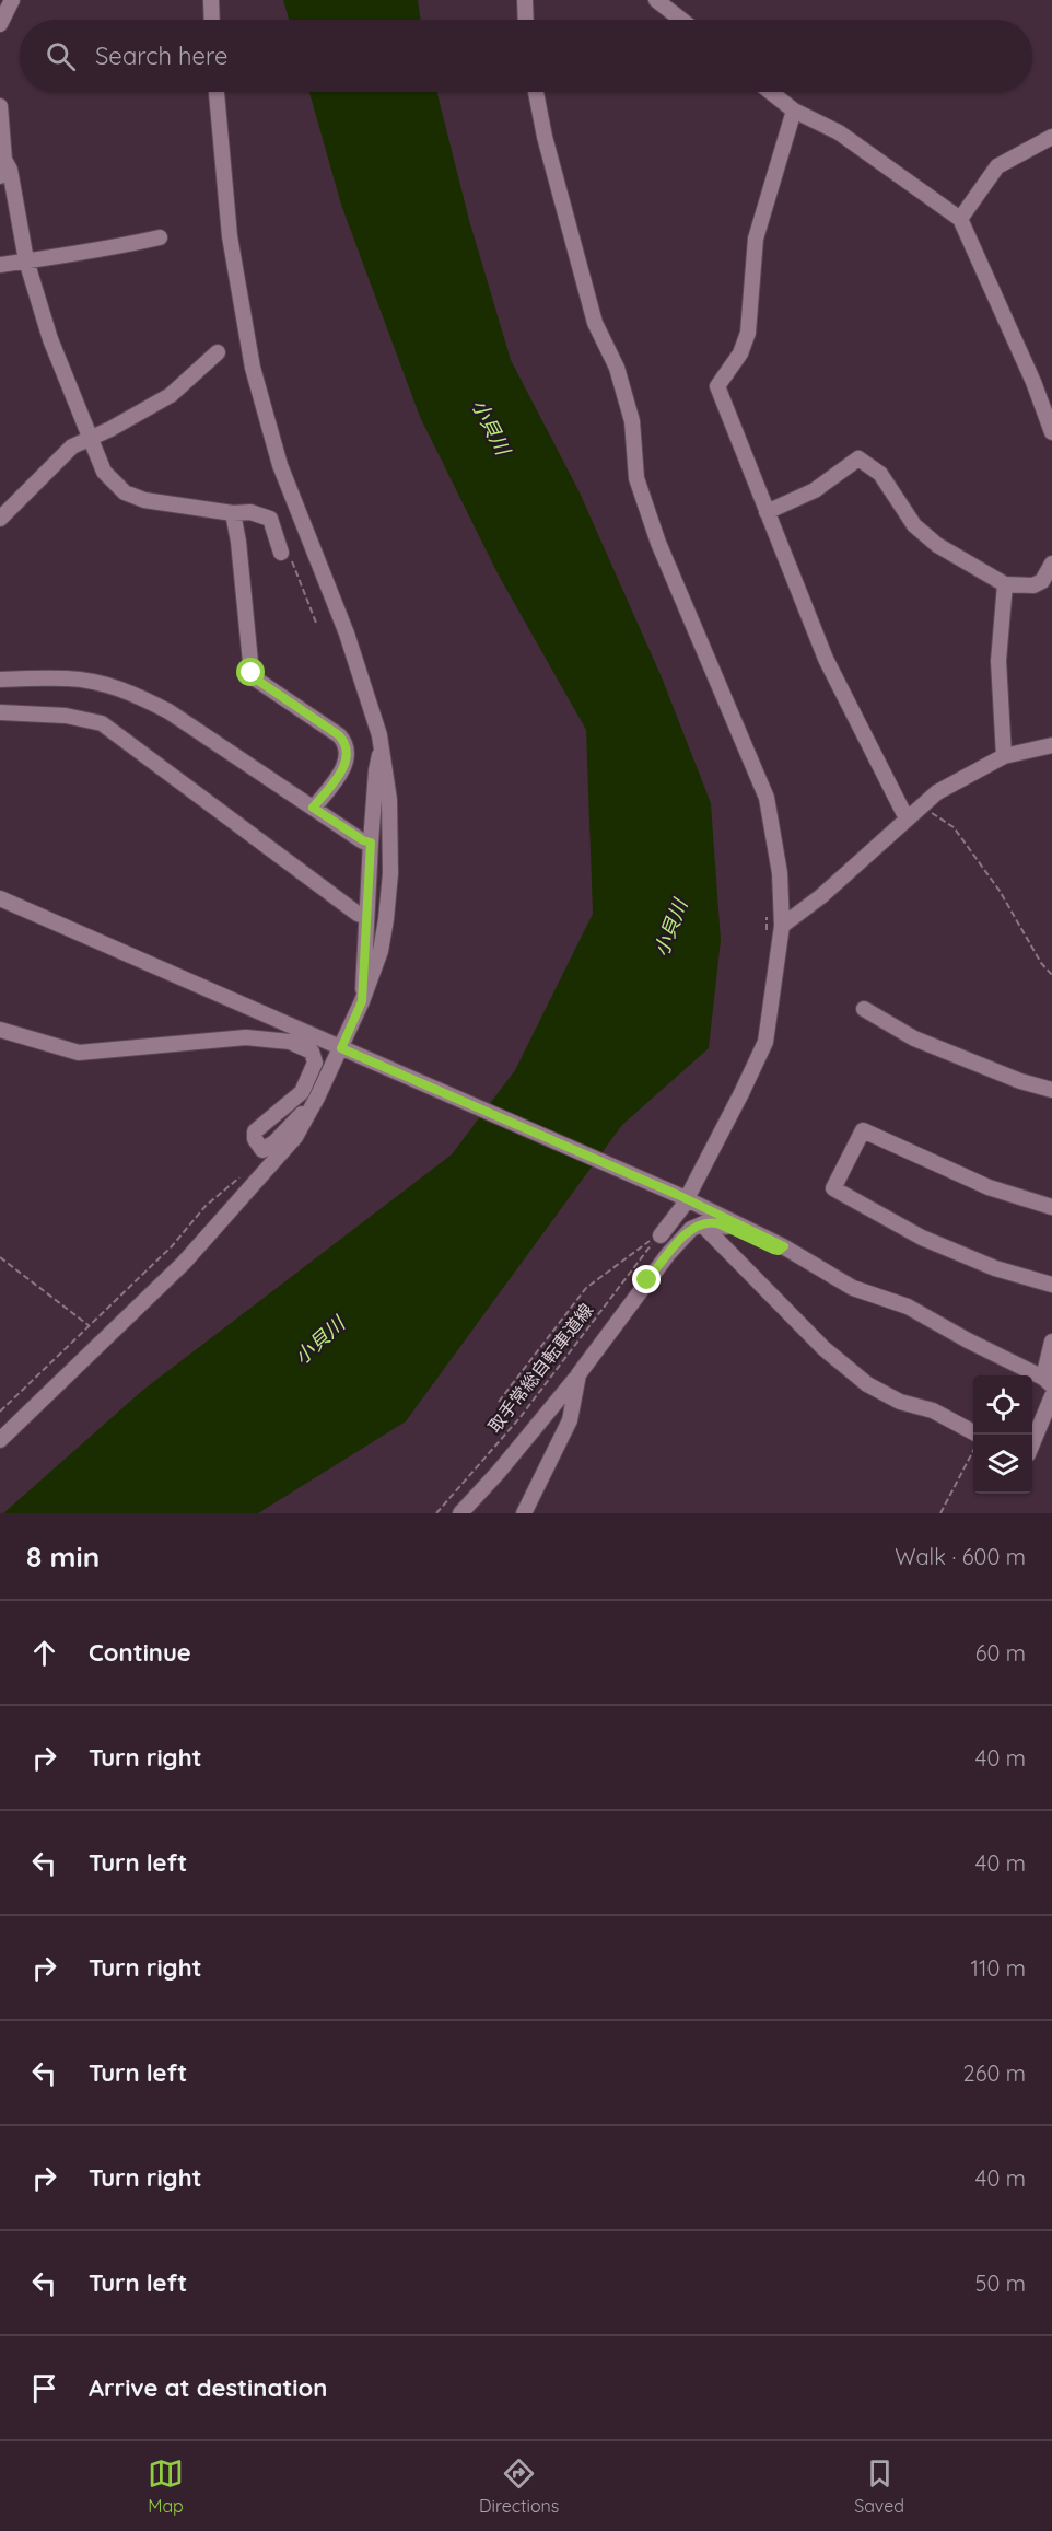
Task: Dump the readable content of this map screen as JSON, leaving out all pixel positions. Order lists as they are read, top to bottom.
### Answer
{
  "streets": {
    "path": ["取手常総自転車道線"]
  },
  "water": ["小貝川"],
  "page": {
    "search": "Search here",
    "heading": ["8 min", "Walk · 600 m"],
    "list": [
      ["Continue", "60 m"],
      ["Turn right", "40 m"],
      ["Turn left", "40 m"],
      ["Turn right", "110 m"],
      ["Turn left", "260 m"],
      ["Turn right", "40 m"],
      ["Turn left", "50 m"],
      "Arrive at destination"
    ],
    "nav": ["Map", "Directions", "Saved"]
  }
}
